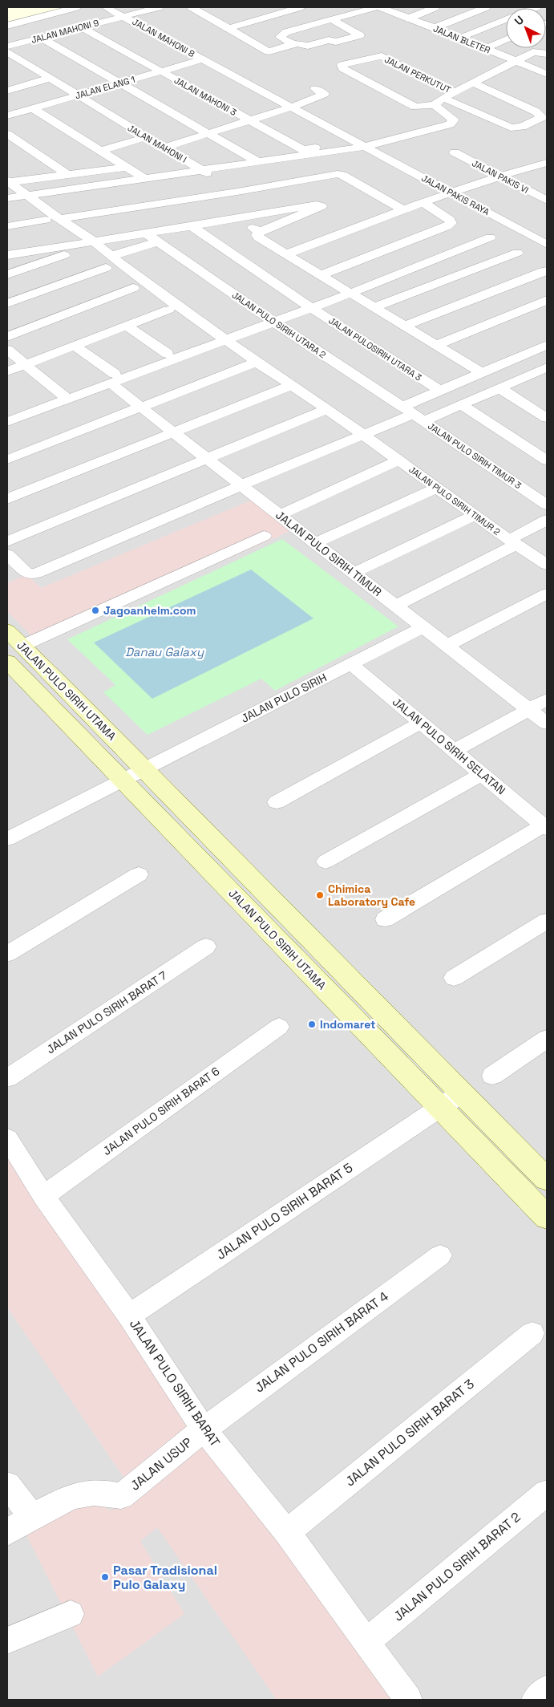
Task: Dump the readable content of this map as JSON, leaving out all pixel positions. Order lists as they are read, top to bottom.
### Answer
{
  "streets": {
    "main road": ["JALAN PULO SIRIH UTAMA"],
    "street": [
      "JALAN MAHONI 9",
      "JALAN MAHONI 8",
      "JALAN BLETER",
      "JALAN PERKUTUT",
      "JALAN ELANG 1",
      "JALAN MAHONI 3",
      "JALAN MAHONI I",
      "JALAN PAKIS VI",
      "JALAN PAKIS RAYA",
      "JALAN PULO SIRIH UTARA 2",
      "JALAN PULOSIRIH UTARA 3",
      "JALAN PULO SIRIH TIMUR 3",
      "JALAN PULO SIRIH TIMUR 2",
      "JALAN PULO SIRIH TIMUR",
      "JALAN PULO SIRIH",
      "JALAN PULO SIRIH SELATAN",
      "JALAN PULO SIRIH BARAT 7",
      "JALAN PULO SIRIH BARAT 6",
      "JALAN PULO SIRIH BARAT 5",
      "JALAN PULO SIRIH BARAT 4",
      "JALAN PULO SIRIH BARAT",
      "JALAN PULO SIRIH BARAT 3",
      "JALAN USUP",
      "JALAN PULO SIRIH BARAT 2"
    ]
  },
  "crossings": [
    ["JALAN MAHONI 9", "JALAN MAHONI 8"],
    ["JALAN MAHONI 9", "JALAN MAHONI 3"],
    ["JALAN MAHONI 8", "JALAN ELANG 1"],
    ["JALAN MAHONI 8", "JALAN PAKIS RAYA"],
    ["JALAN ELANG 1", "JALAN MAHONI 3"],
    ["JALAN ELANG 1", "JALAN MAHONI I"],
    ["JALAN MAHONI 3", "JALAN PAKIS RAYA"],
    ["JALAN PULO SIRIH UTARA 2", "JALAN PULO SIRIH TIMUR 3"],
    ["JALAN PULO SIRIH TIMUR", "JALAN PULO SIRIH"],
    ["JALAN PULO SIRIH UTAMA", "JALAN PULO SIRIH"],
    ["JALAN PULO SIRIH UTAMA", "JALAN PULO SIRIH BARAT 5"],
    ["JALAN PULO SIRIH", "JALAN PULO SIRIH SELATAN"],
    ["JALAN PULO SIRIH BARAT 6", "JALAN PULO SIRIH BARAT"],
    ["JALAN PULO SIRIH BARAT 5", "JALAN PULO SIRIH BARAT"],
    ["JALAN PULO SIRIH BARAT 4", "JALAN PULO SIRIH BARAT"],
    ["JALAN PULO SIRIH BARAT 4", "JALAN USUP"],
    ["JALAN PULO SIRIH BARAT", "JALAN PULO SIRIH BARAT 3"],
    ["JALAN PULO SIRIH BARAT", "JALAN USUP"],
    ["JALAN PULO SIRIH BARAT", "JALAN PULO SIRIH BARAT 2"]
  ],
  "water": ["Danau Galaxy"],
  "places": [
    "Jagoanhelm.com",
    "Chimica Laboratory Cafe",
    "Indomaret",
    "Pasar Tradisional Pulo Galaxy"
  ],
  "north": "top left"
}
